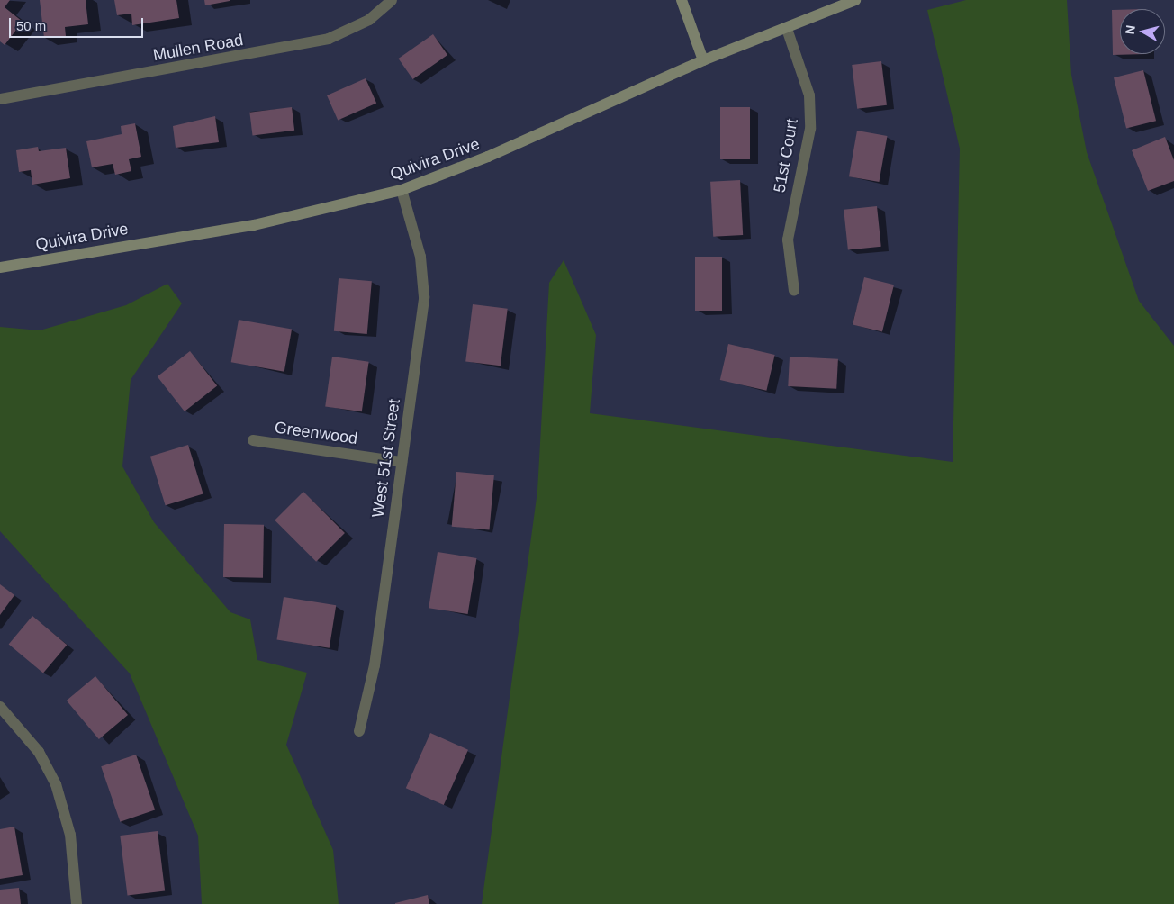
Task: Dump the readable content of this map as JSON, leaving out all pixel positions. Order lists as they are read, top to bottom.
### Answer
{
  "streets": {
    "main road": ["Quivira Drive"],
    "street": [
      "Mullen Road",
      "51st Court",
      "Greenwood",
      "West 51st Street"
    ]
  },
  "crossings": [
    ["51st Court", "Quivira Drive"],
    ["Quivira Drive", "West 51st Street"],
    ["Greenwood", "West 51st Street"]
  ],
  "scale_bar": "50 m",
  "north": "left"
}
